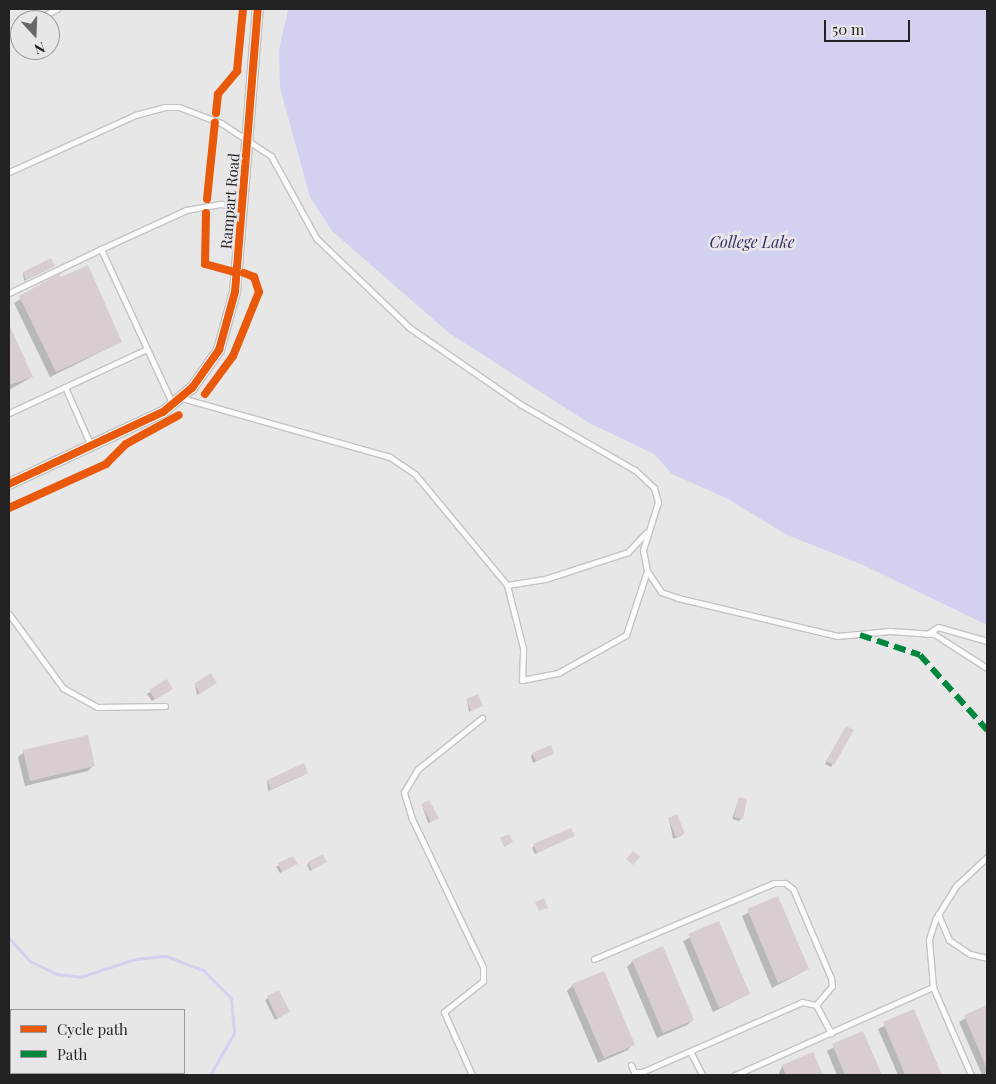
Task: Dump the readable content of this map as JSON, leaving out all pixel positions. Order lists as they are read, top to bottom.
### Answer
{
  "streets": {
    "street": ["Rampart Road"]
  },
  "water": ["College Lake"],
  "legend": ["Cycle path", "Path"],
  "scale_bar": "50 m",
  "north": "bottom"
}
